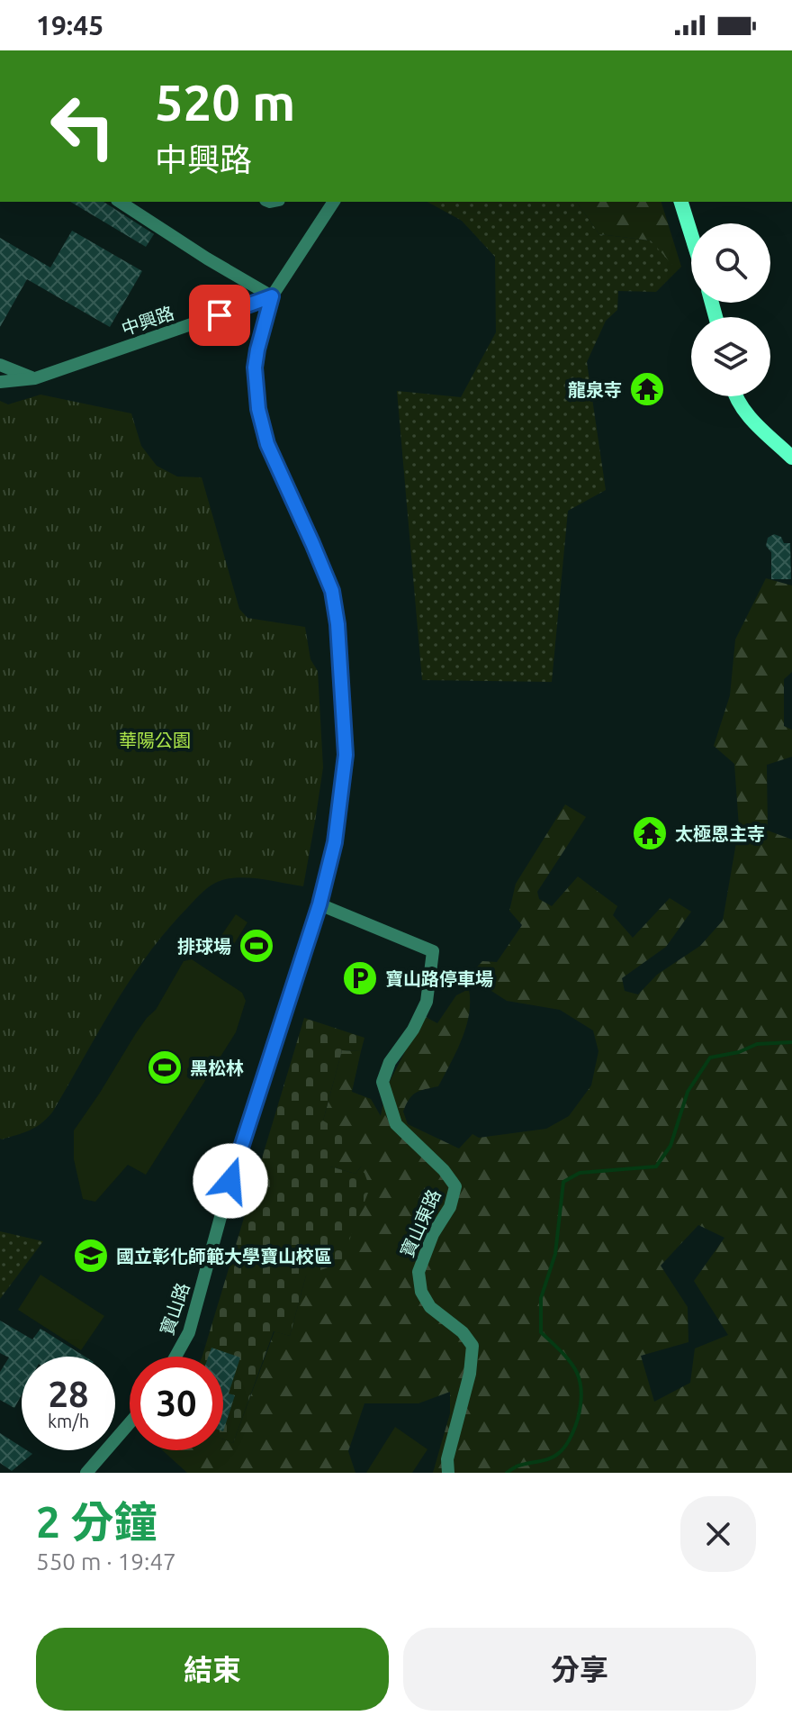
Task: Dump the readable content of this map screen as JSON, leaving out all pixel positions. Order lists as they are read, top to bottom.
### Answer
{
  "streets": {
    "street": ["中興路", "寶山東路", "寶山路"]
  },
  "crossings": [
    ["中興路", "寶山路"],
    ["寶山東路", "寶山路"]
  ],
  "parks": ["華陽公園"],
  "places": {
    "temple": ["龍泉寺", "太極恩主寺"],
    "sports": ["排球場", "黑松林"],
    "parking": ["寶山路停車場"],
    "school or university": ["國立彰化師範大學寶山校區"]
  },
  "page": {
    "status": "19:45",
    "turn": ["520 m", "中興路"],
    "speed": "28 km/h",
    "limit": "30",
    "heading": ["2 分鐘", "550 m · 19:47"],
    "buttons": ["結束", "分享"]
  }
}
